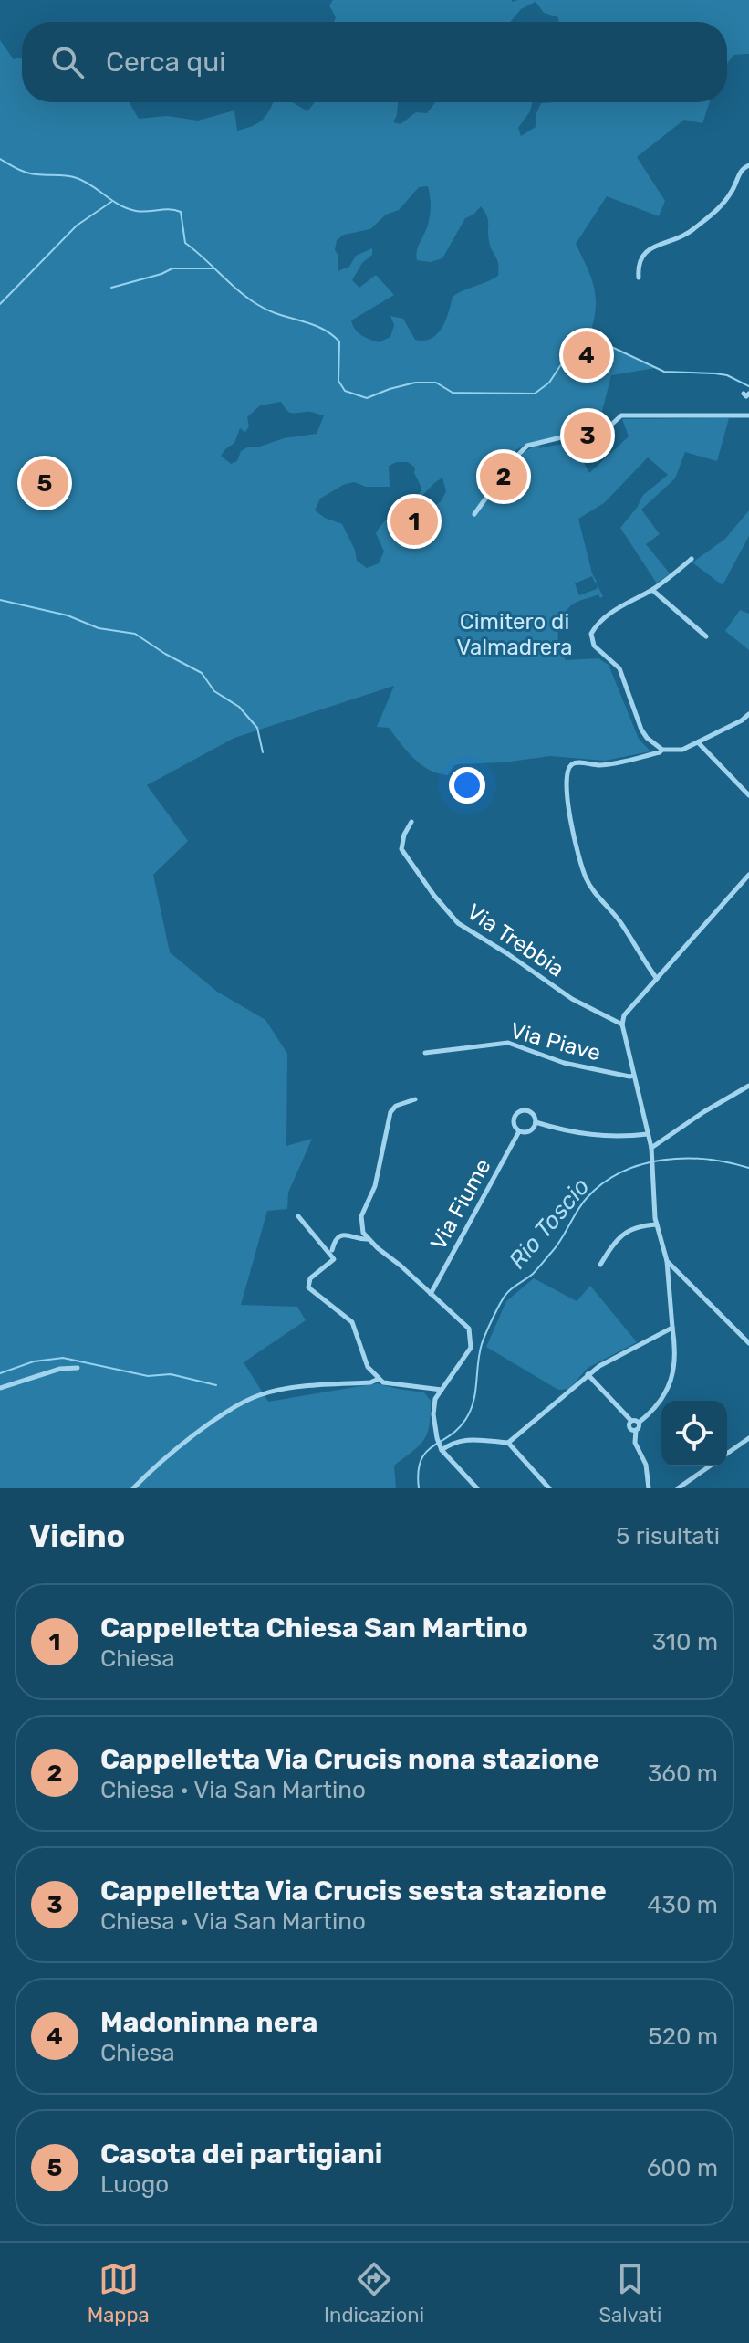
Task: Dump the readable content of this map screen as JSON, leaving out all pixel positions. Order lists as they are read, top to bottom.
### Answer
{
  "streets": {
    "street": ["Via Trebbia", "Via Piave", "Via Fiume"]
  },
  "water": ["Rio Toscio"],
  "parks": ["Cimitero di Valmadrera"],
  "page": {
    "search": "Cerca qui",
    "pins": [
      "4",
      "3",
      "2",
      "5",
      "1"
    ],
    "heading": ["Vicino", "5 risultati"],
    "list": [
      {
        "mark": "1",
        "name": "Cappelletta Chiesa San Martino",
        "note": "Chiesa",
        "value": "310 m"
      },
      {
        "mark": "2",
        "name": "Cappelletta Via Crucis nona stazione",
        "note": "Chiesa · Via San Martino",
        "value": "360 m"
      },
      {
        "mark": "3",
        "name": "Cappelletta Via Crucis sesta stazione",
        "note": "Chiesa · Via San Martino",
        "value": "430 m"
      },
      {
        "mark": "4",
        "name": "Madoninna nera",
        "note": "Chiesa",
        "value": "520 m"
      },
      {
        "mark": "5",
        "name": "Casota dei partigiani",
        "note": "Luogo",
        "value": "600 m"
      }
    ],
    "nav": ["Mappa", "Indicazioni", "Salvati"]
  }
}
